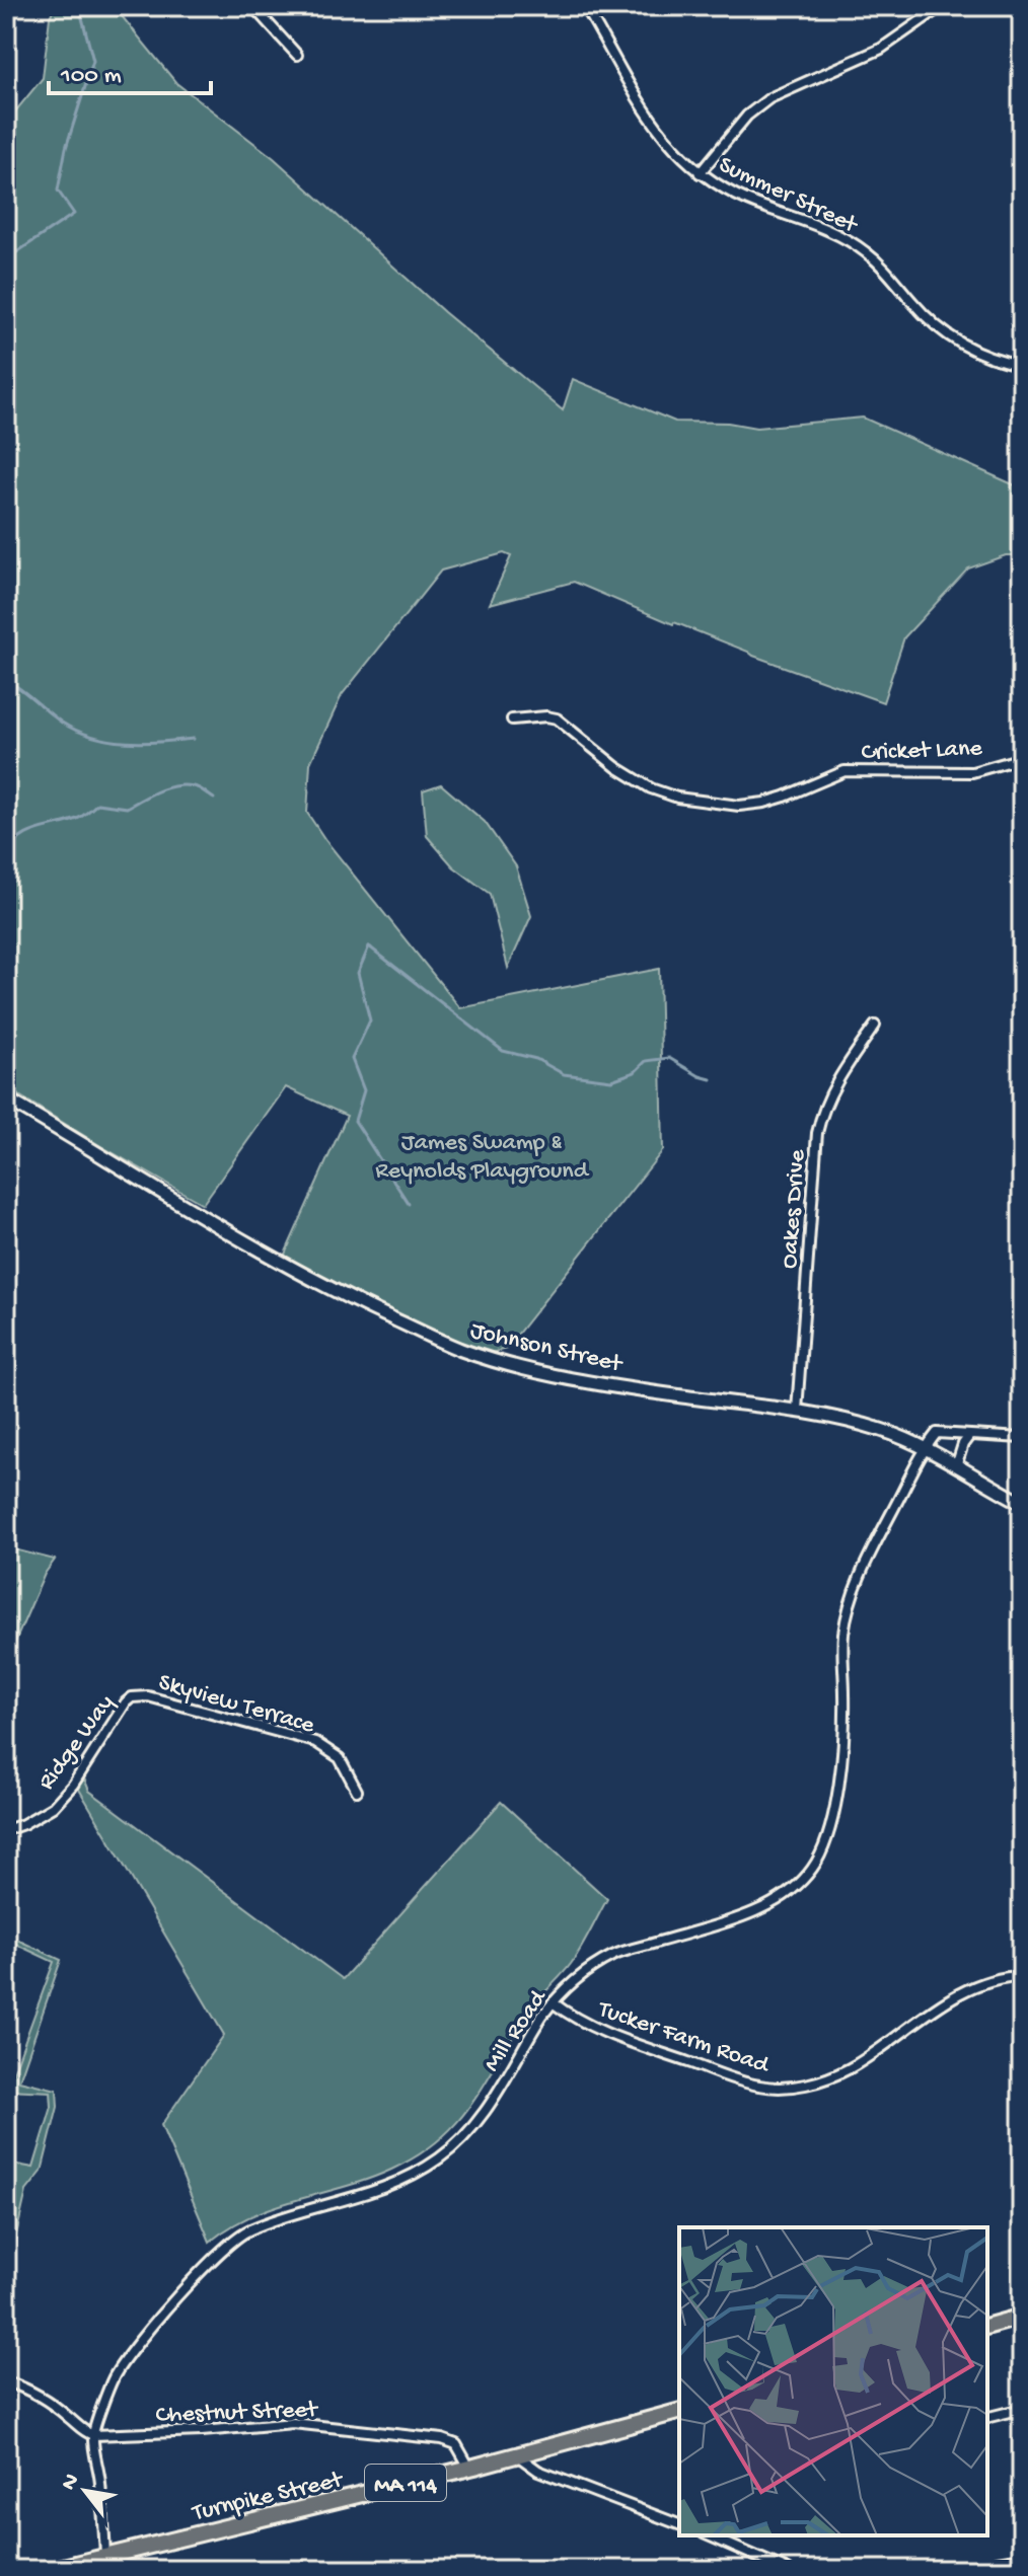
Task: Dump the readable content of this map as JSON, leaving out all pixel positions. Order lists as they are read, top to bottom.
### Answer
{
  "streets": {
    "highway": ["MA 114", "Turnpike Street"],
    "street": [
      "Summer Street",
      "Cricket Lane",
      "Oakes Drive",
      "Johnson Street",
      "Skyview Terrace",
      "Ridge Way",
      "Mill Road",
      "Tucker Farm Road",
      "Chestnut Street"
    ]
  },
  "crossings": [
    ["Oakes Drive", "Johnson Street"],
    ["Johnson Street", "Mill Road"],
    ["Skyview Terrace", "Ridge Way"],
    ["Mill Road", "Tucker Farm Road"],
    ["Mill Road", "Chestnut Street"],
    ["Mill Road", "Turnpike Street"],
    ["Chestnut Street", "Turnpike Street"]
  ],
  "parks": ["James Swamp & Reynolds Playground"],
  "scale_bar": "100 m",
  "north": "top left"
}
